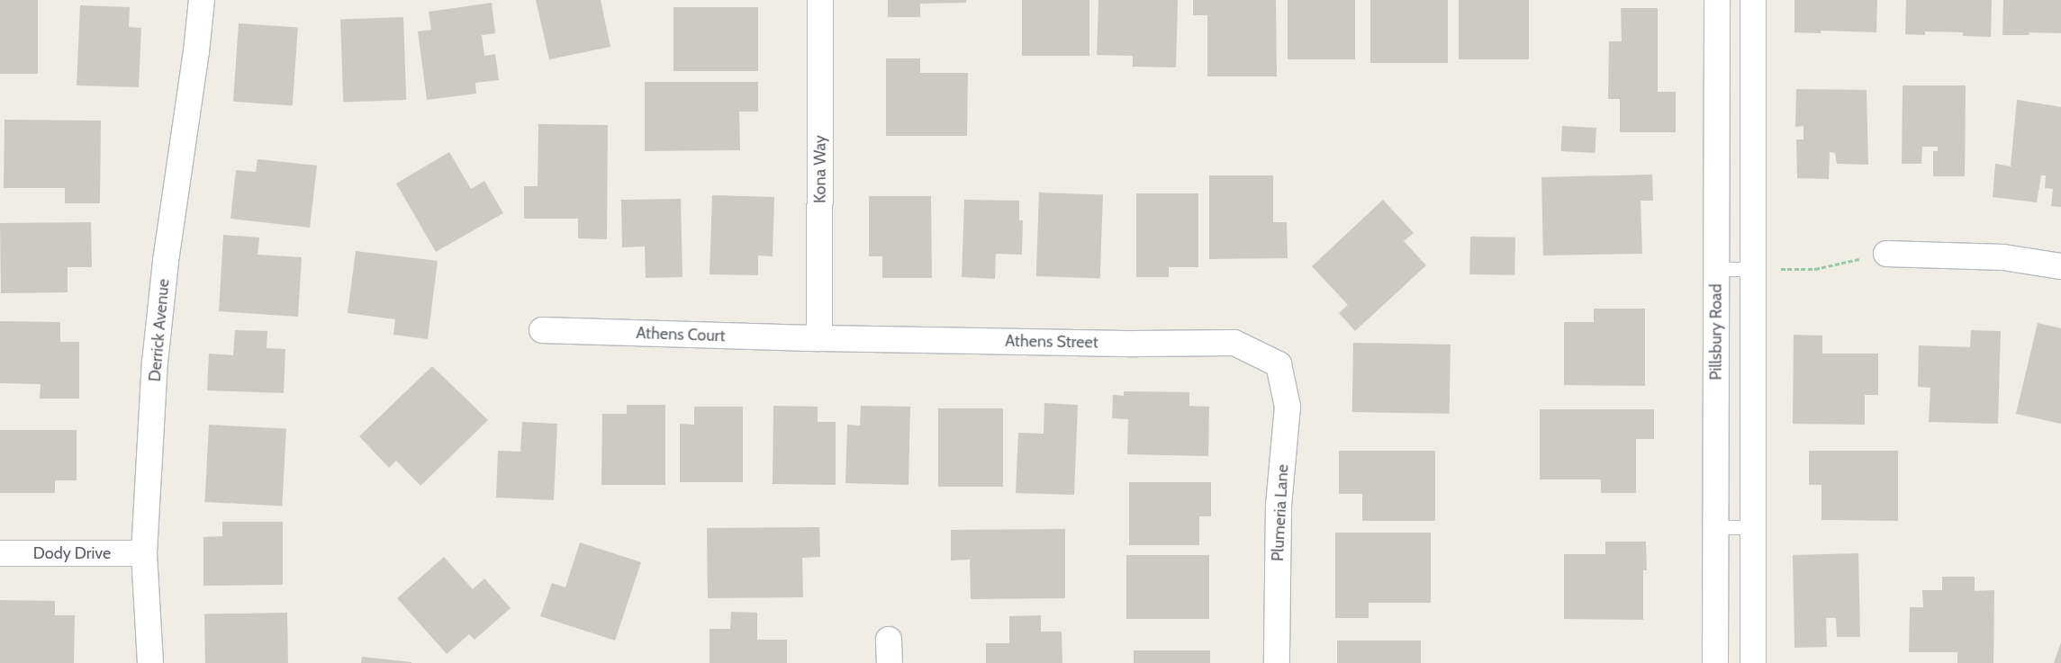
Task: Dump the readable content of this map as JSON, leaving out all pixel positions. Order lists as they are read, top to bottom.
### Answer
{
  "streets": {
    "street": [
      "Kona Way",
      "Derrick Avenue",
      "Pillsbury Road",
      "Athens Court",
      "Athens Street",
      "Plumeria Lane",
      "Dody Drive"
    ]
  },
  "crossings": [
    ["Kona Way", "Athens Court"],
    ["Kona Way", "Athens Street"],
    ["Derrick Avenue", "Dody Drive"],
    ["Athens Court", "Athens Street"],
    ["Athens Street", "Plumeria Lane"]
  ]
}
